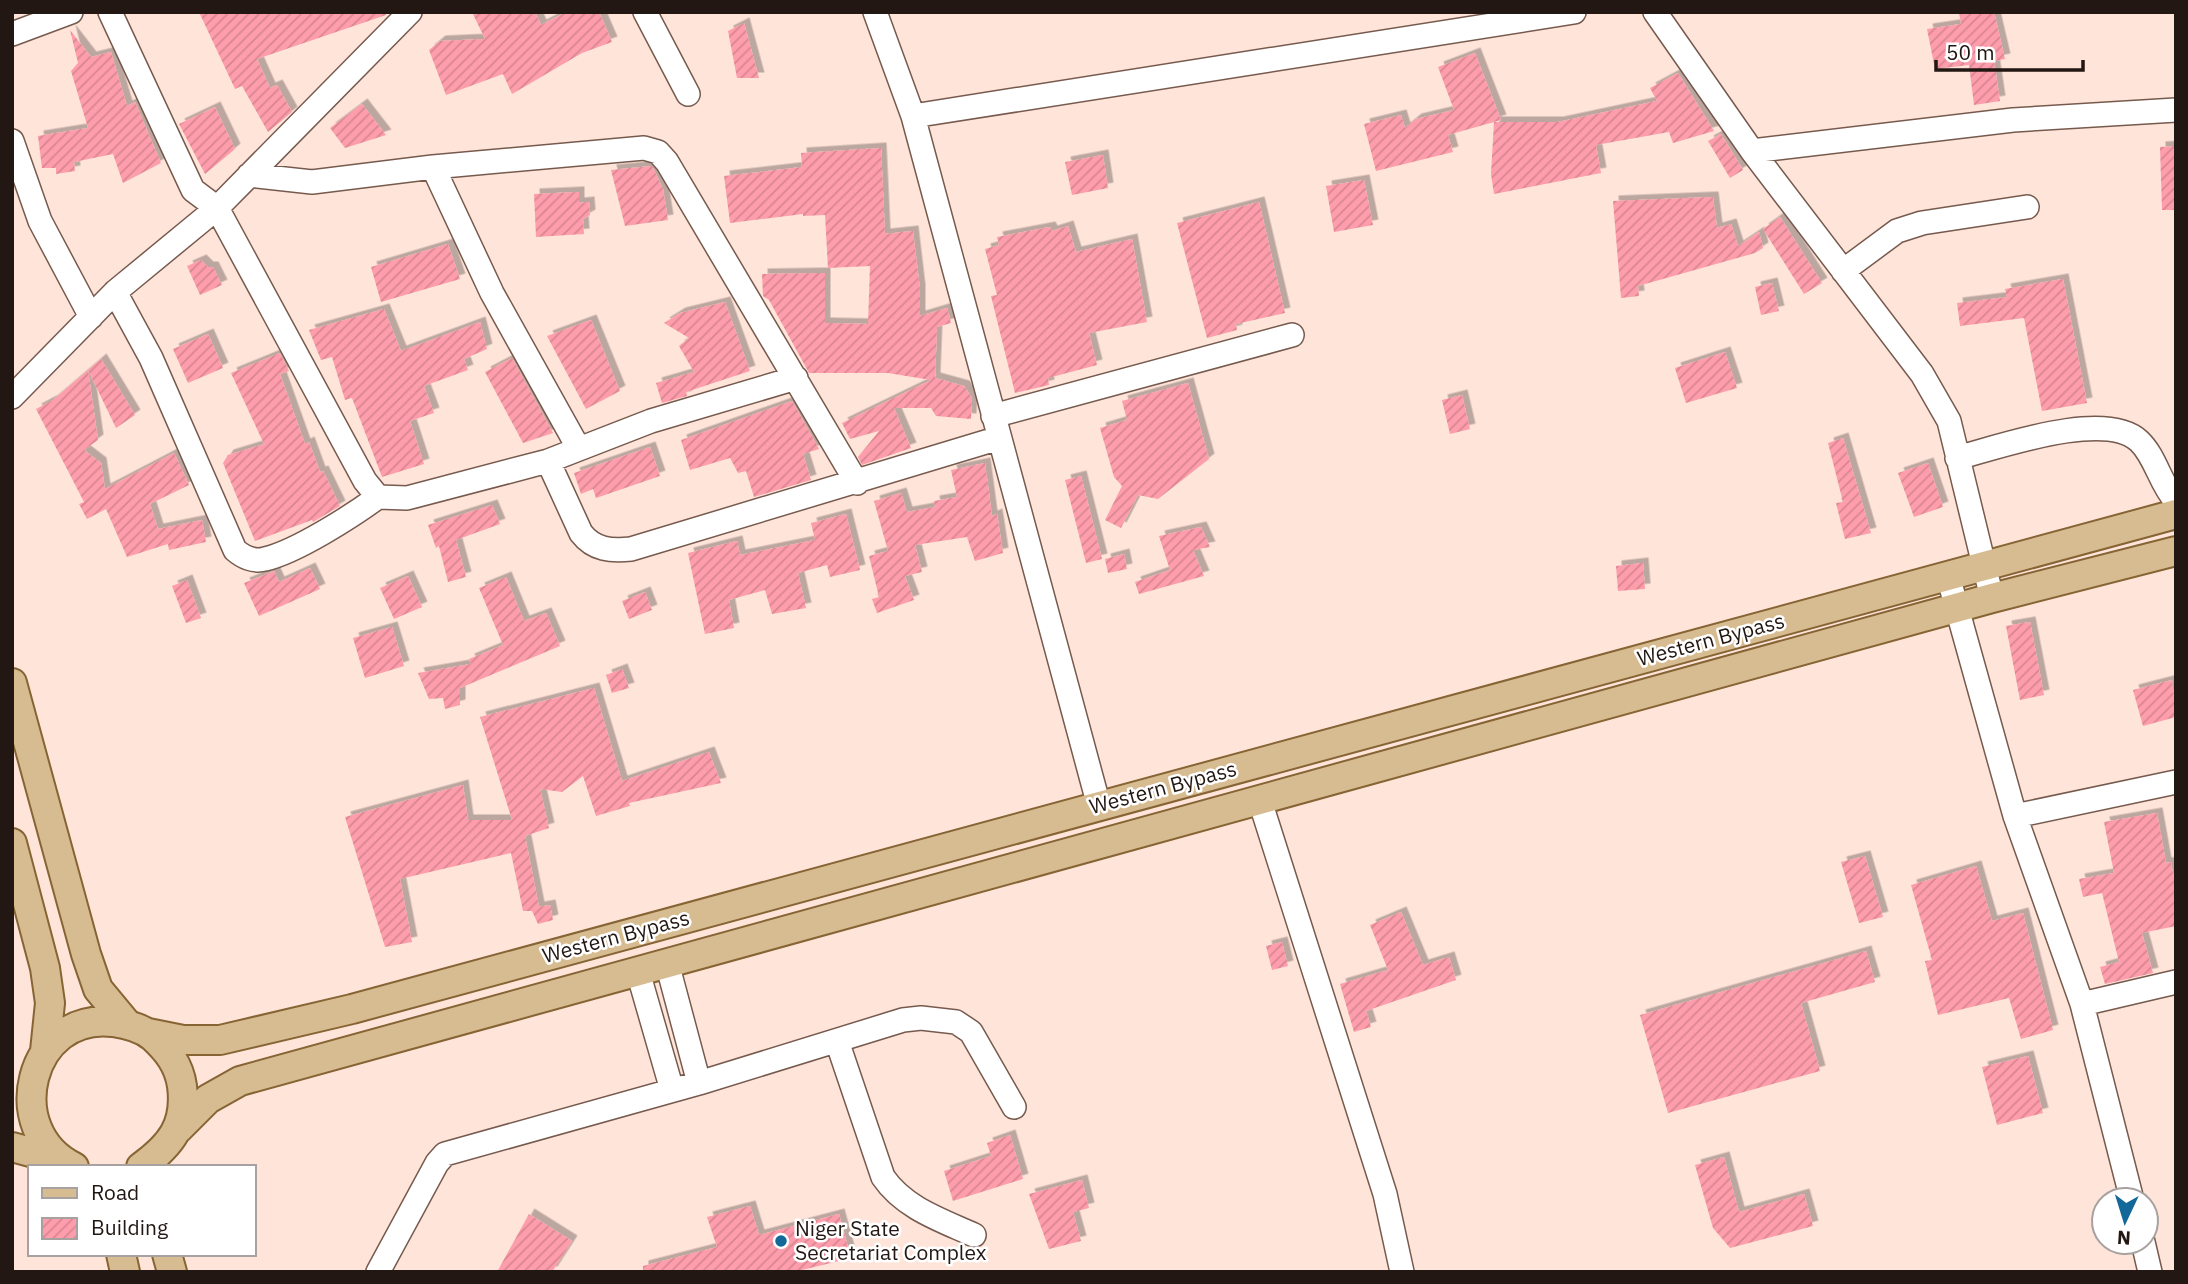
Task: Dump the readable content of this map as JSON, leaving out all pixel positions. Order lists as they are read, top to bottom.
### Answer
{
  "streets": {
    "main road": ["Western Bypass"]
  },
  "places": ["Niger State Secretariat Complex"],
  "legend": ["Road", "Building"],
  "scale_bar": "50 m",
  "north": "bottom"
}
